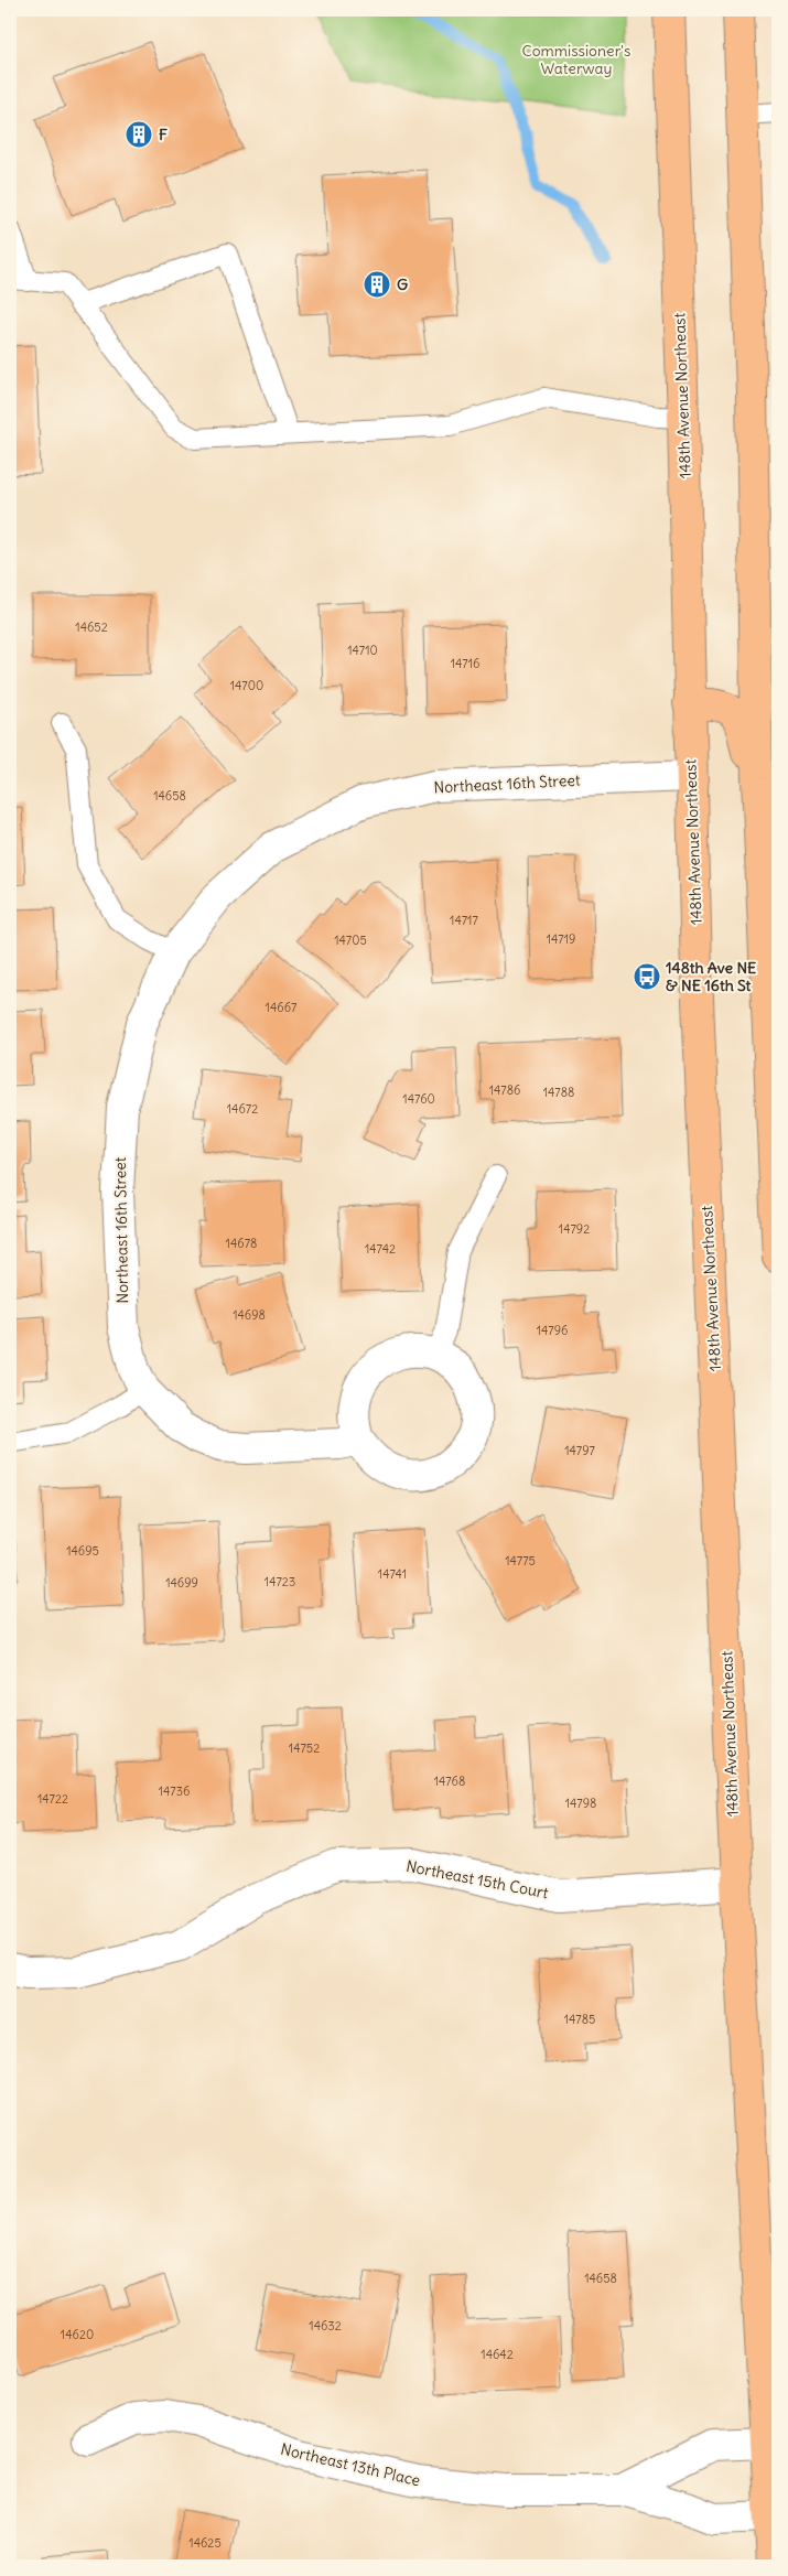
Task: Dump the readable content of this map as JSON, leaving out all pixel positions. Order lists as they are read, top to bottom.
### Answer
{
  "streets": {
    "main road": ["148th Avenue Northeast"],
    "street": ["Northeast 16th Street", "Northeast 15th Court", "Northeast 13th Place"]
  },
  "crossings": [
    ["148th Avenue Northeast", "Northeast 16th Street"],
    ["148th Avenue Northeast", "Northeast 15th Court"],
    ["148th Avenue Northeast", "Northeast 13th Place"]
  ],
  "parks": ["Commissioner's Waterway"],
  "places": {
    "building": ["F", "G"],
    "bus stop": ["148th Ave NE & NE 16th St"]
  },
  "house_numbers": [
    "14652",
    "14710",
    "14716",
    "14700",
    "14658",
    "14717",
    "14719",
    "14705",
    "14667",
    "14786",
    "14788",
    "14760",
    "14672",
    "14792",
    "14678",
    "14742",
    "14698",
    "14796",
    "14797",
    "14695",
    "14775",
    "14741",
    "14723",
    "14699",
    "14752",
    "14768",
    "14736",
    "14722",
    "14798",
    "14785",
    "14658",
    "14632",
    "14620",
    "14642",
    "14625"
  ]
}
